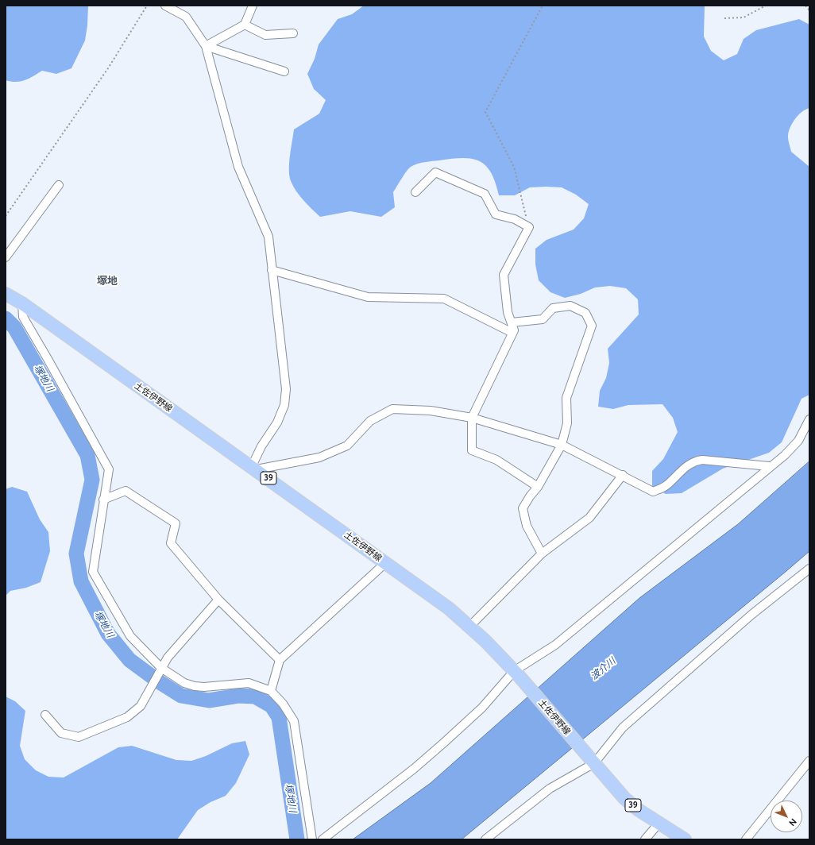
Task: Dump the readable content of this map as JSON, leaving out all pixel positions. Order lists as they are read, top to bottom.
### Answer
{
  "streets": {
    "main road": ["土佐伊野線", "39"]
  },
  "districts": ["塚地"],
  "water": ["塚地川", "波介川"],
  "north": "bottom right"
}
